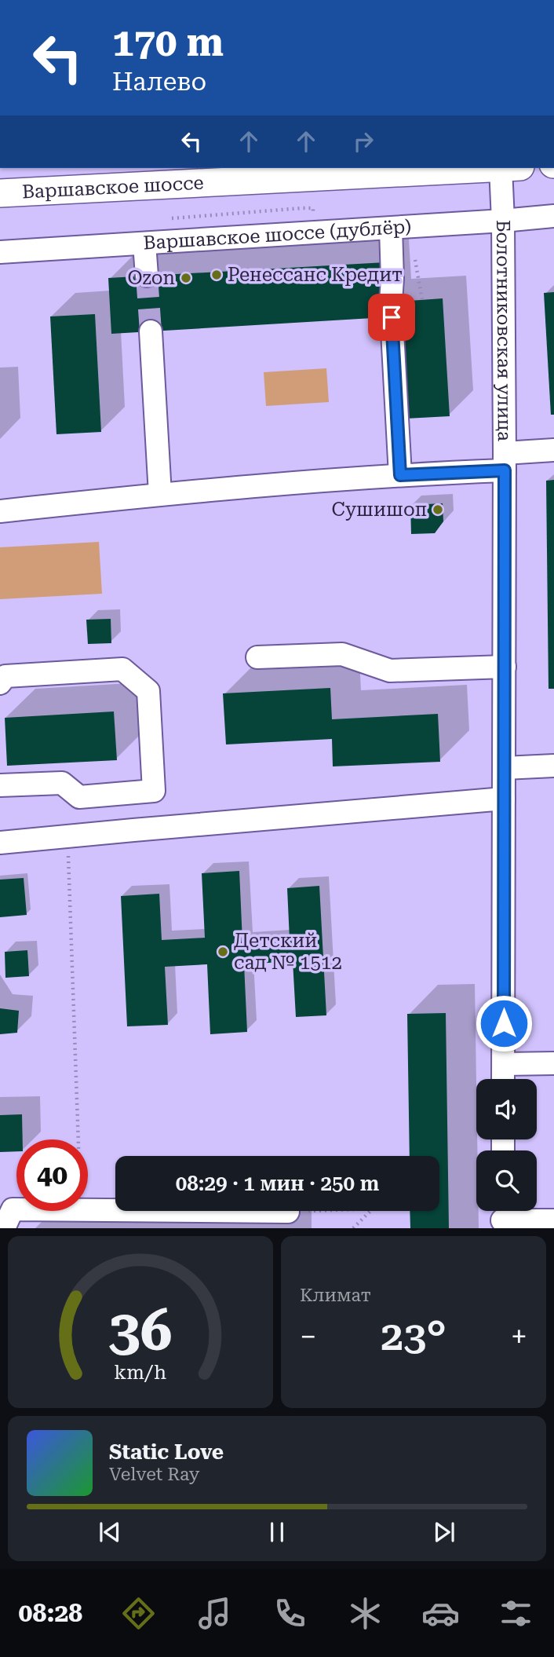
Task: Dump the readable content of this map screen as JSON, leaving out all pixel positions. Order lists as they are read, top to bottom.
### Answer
{
  "streets": {
    "main road": ["Варшавское шоссе"],
    "street": ["Варшавское шоссе (дублёр)", "Болотниковская улица"]
  },
  "crossings": [
    ["Варшавское шоссе (дублёр)", "Болотниковская улица"]
  ],
  "places": [
    "Ренессанс Кредит",
    "Ozon",
    "Сушишоп",
    "Детский сад № 1512"
  ],
  "page": {
    "turn": ["170 m", "Налево"],
    "limit": "40",
    "trip": "08:29 · 1 мин · 250 m",
    "tile": "Климат",
    "heat": ["−", "23°", "+"],
    "song": ["Static Love", "Velvet Ray"],
    "tabs": "08:28",
    "gauge": ["36", "km/h"]
  }
}
